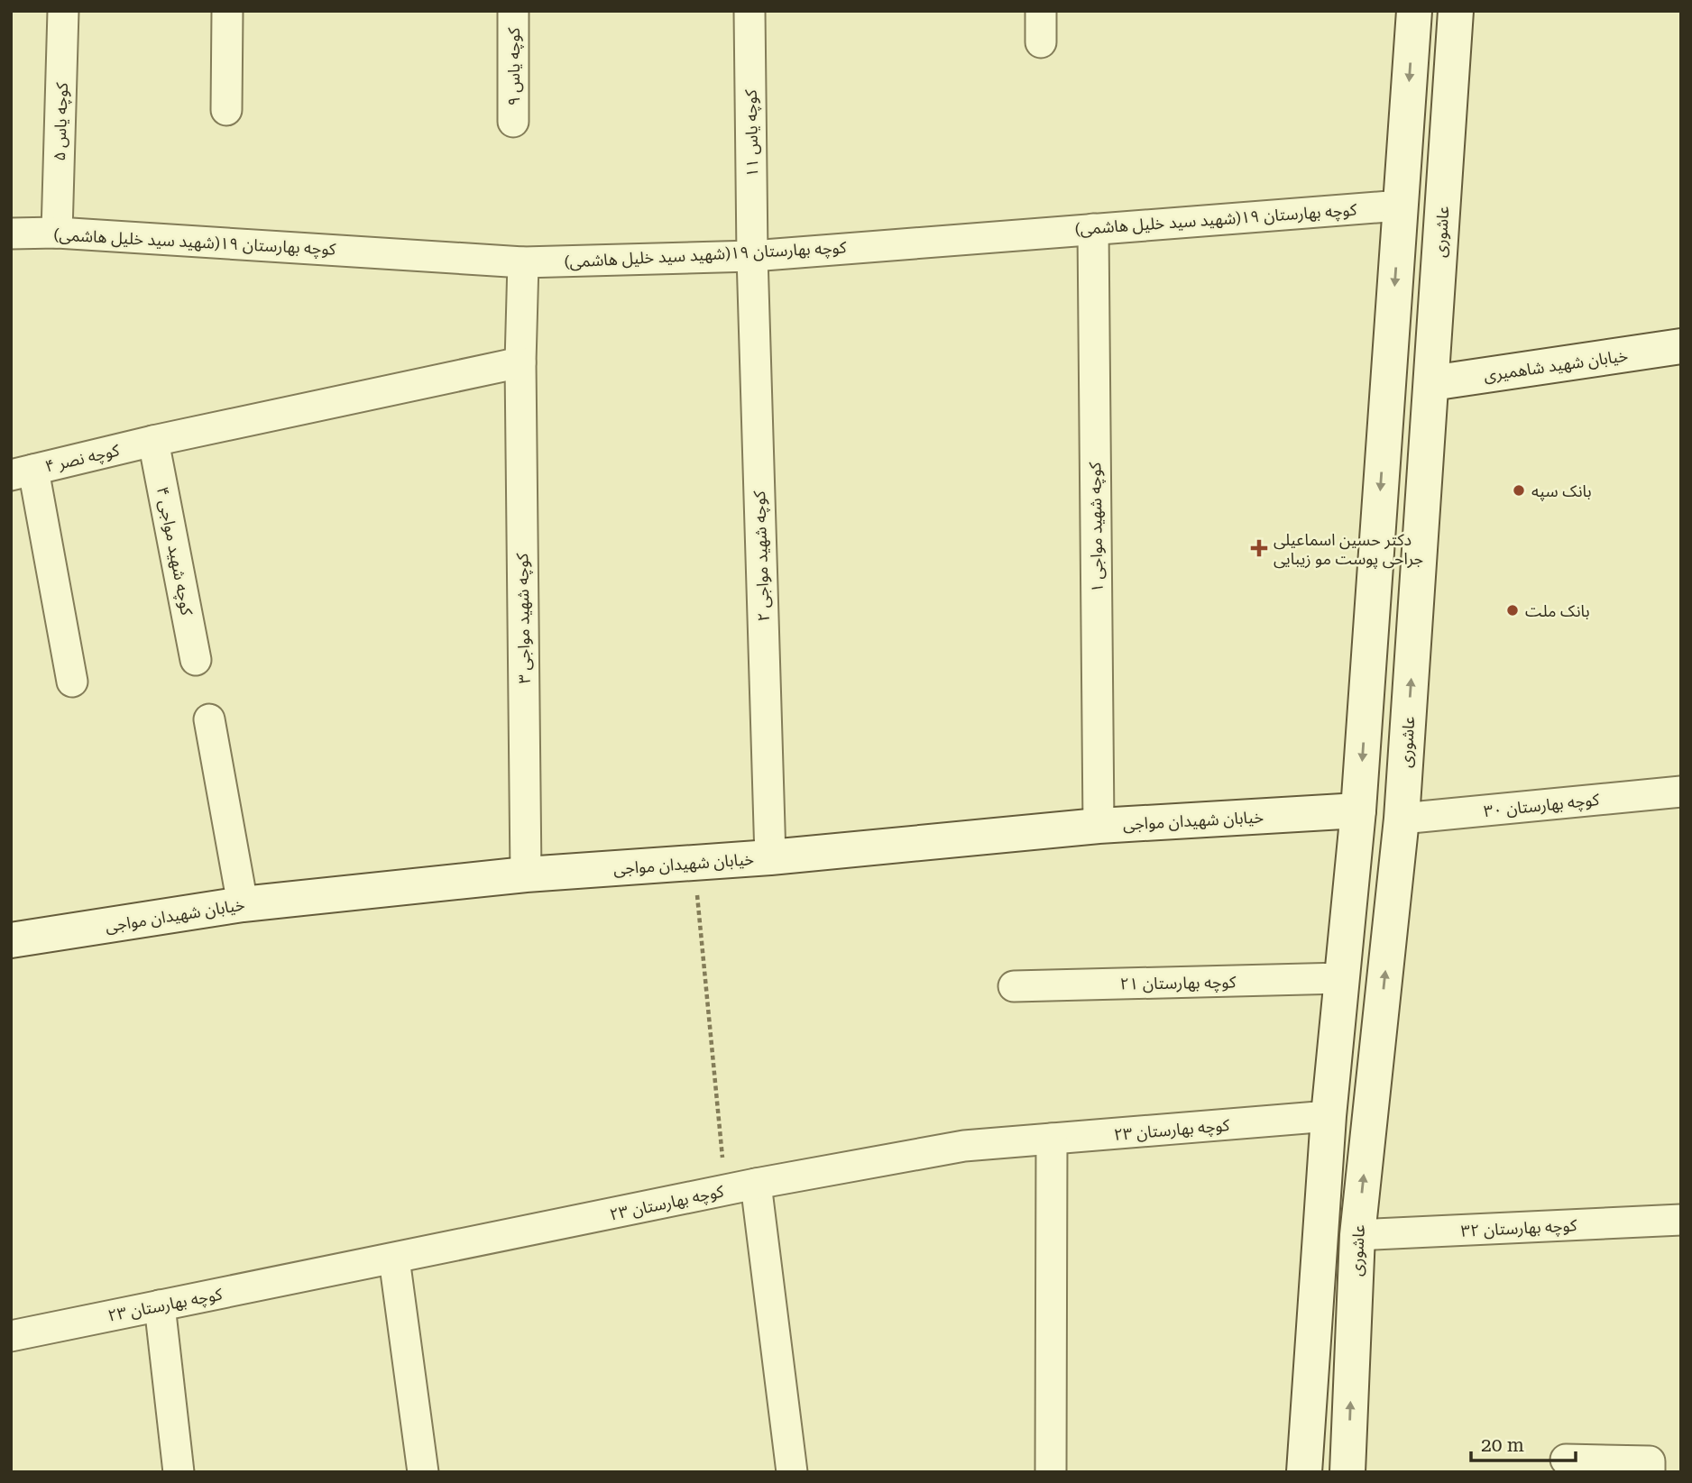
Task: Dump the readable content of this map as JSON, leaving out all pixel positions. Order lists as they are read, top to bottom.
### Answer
{
  "streets": {
    "street": [
      "کوچه یاس ۹",
      "کوچه یاس ۵",
      "کوچه یاس ۱۱",
      "کوچه بهارستان ۱۹(شهید سید خلیل هاشمی)",
      "عاشوری",
      "خیابان شهید شاهمیری",
      "کوچه نصر ۴",
      "کوچه شهید مواجی ۱",
      "کوچه شهید مواجی ۴",
      "کوچه شهید مواجی ۲",
      "کوچه شهید مواجی ۳",
      "کوچه بهارستان ۳۰",
      "خیابان شهیدان مواجی",
      "کوچه بهارستان ۲۱",
      "کوچه بهارستان ۲۳",
      "کوچه بهارستان ۳۲"
    ]
  },
  "crossings": [
    ["کوچه یاس ۵", "کوچه بهارستان ۱۹(شهید سید خلیل هاشمی)"],
    ["کوچه یاس ۱۱", "کوچه بهارستان ۱۹(شهید سید خلیل هاشمی)"],
    ["کوچه یاس ۱۱", "کوچه شهید مواجی ۲"],
    ["کوچه بهارستان ۱۹(شهید سید خلیل هاشمی)", "کوچه شهید مواجی ۱"],
    ["کوچه بهارستان ۱۹(شهید سید خلیل هاشمی)", "کوچه شهید مواجی ۲"],
    ["کوچه بهارستان ۱۹(شهید سید خلیل هاشمی)", "کوچه شهید مواجی ۳"],
    ["عاشوری", "خیابان شهید شاهمیری"],
    ["عاشوری", "کوچه بهارستان ۳۰"],
    ["عاشوری", "کوچه بهارستان ۳۲"],
    ["کوچه نصر ۴", "کوچه شهید مواجی ۴"],
    ["کوچه نصر ۴", "کوچه شهید مواجی ۳"],
    ["کوچه شهید مواجی ۱", "خیابان شهیدان مواجی"],
    ["کوچه شهید مواجی ۲", "خیابان شهیدان مواجی"],
    ["کوچه شهید مواجی ۳", "خیابان شهیدان مواجی"]
  ],
  "places": {
    "other": ["بانک سپه", "بانک ملت"],
    "health": ["دکتر حسین اسماعیلی جراحی پوست مو زیبایی"]
  },
  "scale_bar": "20 m"
}
